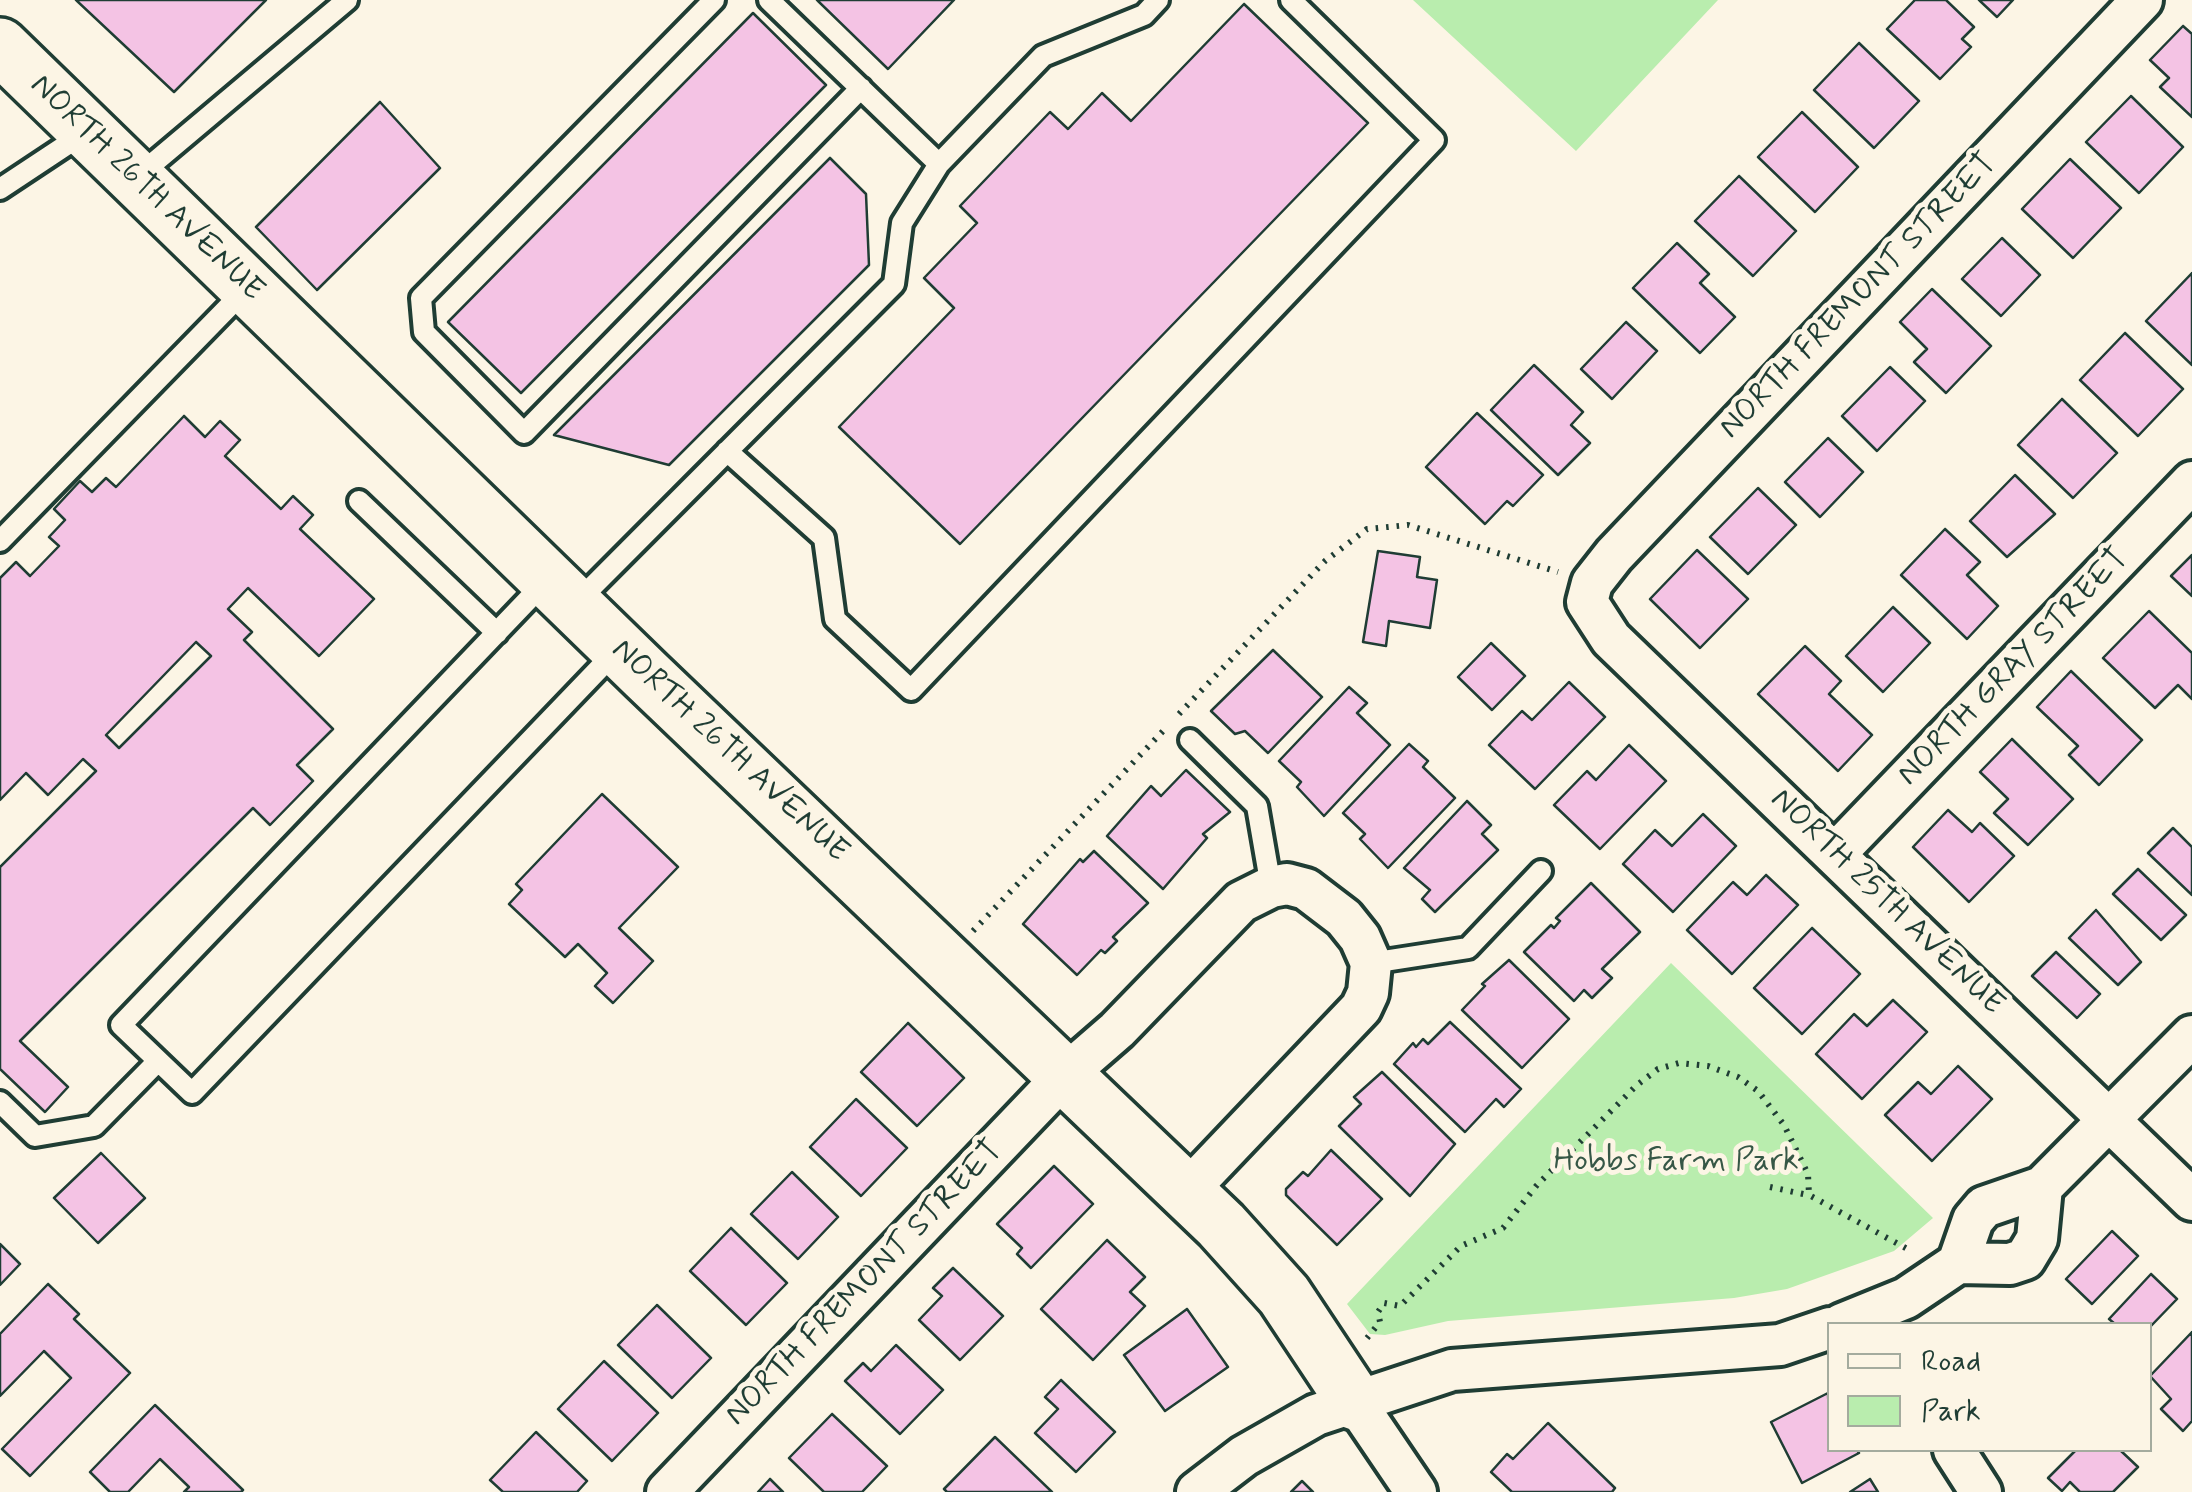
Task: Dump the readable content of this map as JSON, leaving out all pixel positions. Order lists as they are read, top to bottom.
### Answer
{
  "streets": {
    "street": [
      "NORTH 26TH AVENUE",
      "NORTH FREMONT STREET",
      "NORTH GRAY STREET",
      "NORTH 25TH AVENUE"
    ]
  },
  "crossings": [
    ["NORTH 26TH AVENUE", "NORTH FREMONT STREET"],
    ["NORTH FREMONT STREET", "NORTH 25TH AVENUE"],
    ["NORTH GRAY STREET", "NORTH 25TH AVENUE"]
  ],
  "parks": ["Hobbs Farm Park"],
  "legend": ["Road", "Park"]
}
